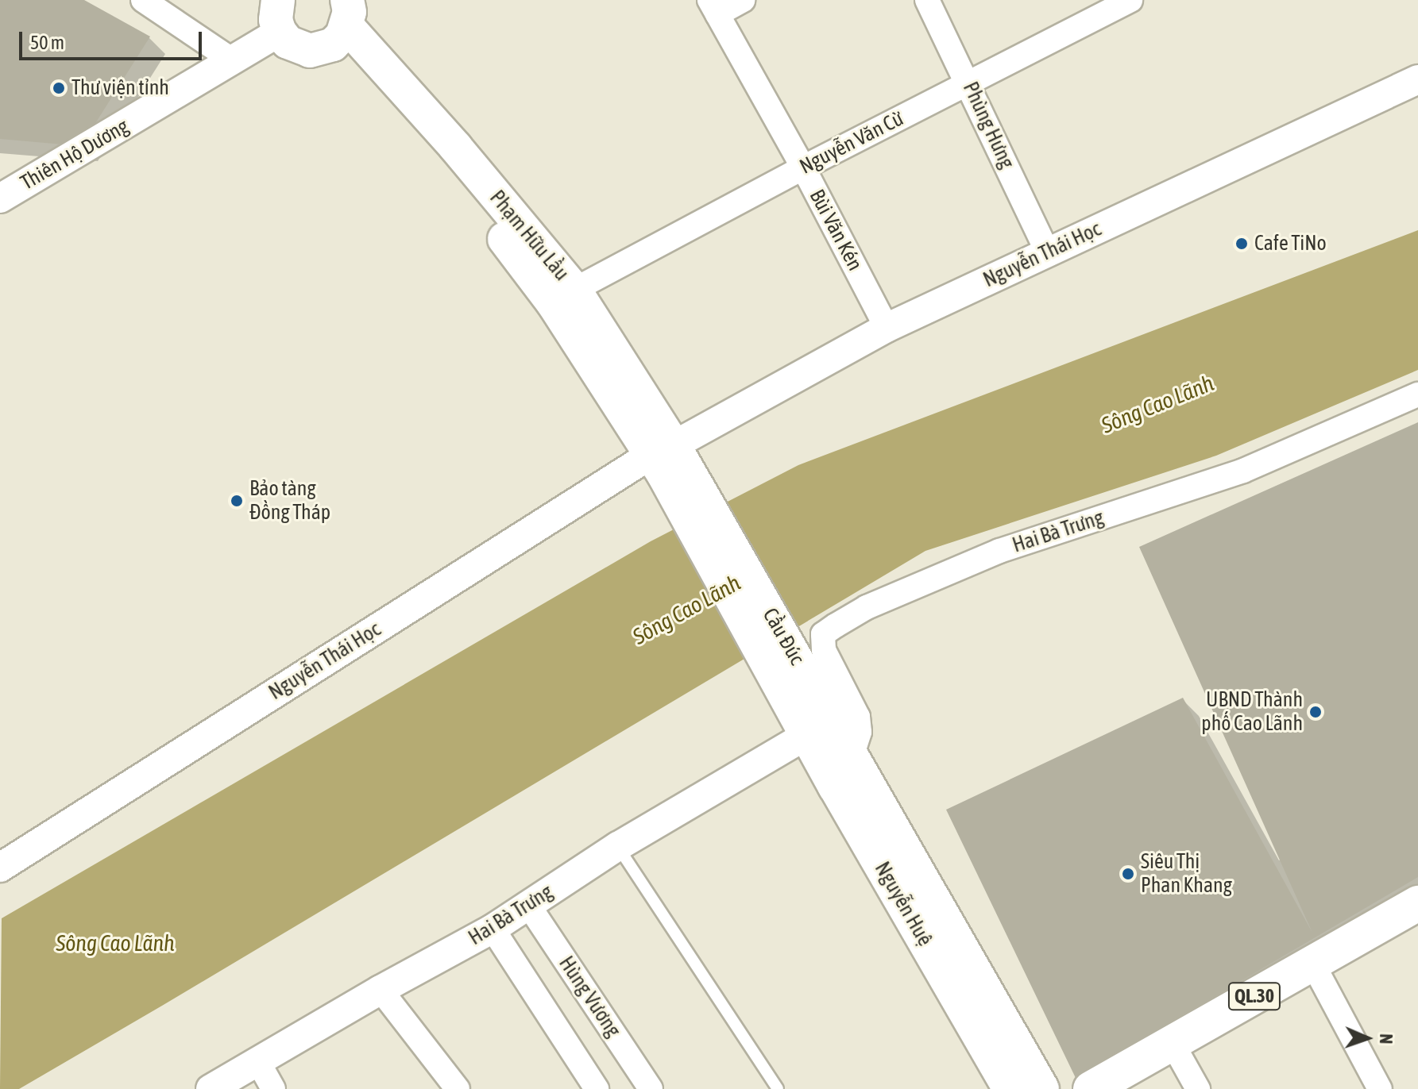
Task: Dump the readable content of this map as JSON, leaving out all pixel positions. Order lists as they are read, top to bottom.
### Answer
{
  "streets": {
    "highway": ["QL.30"],
    "main road": ["Phạm Hữu Lầu", "Cầu Đúc", "Nguyễn Huệ"],
    "street": [
      "Phùng Hưng",
      "Nguyễn Văn Cừ",
      "Thiên Hộ Dương",
      "Bùi Văn Kén",
      "Nguyễn Thái Học",
      "Hai Bà Trưng",
      "Hùng Vương"
    ]
  },
  "crossings": [
    ["Phùng Hưng", "Nguyễn Văn Cừ"],
    ["Phùng Hưng", "Nguyễn Thái Học"],
    ["Nguyễn Văn Cừ", "Bùi Văn Kén"],
    ["Nguyễn Văn Cừ", "Phạm Hữu Lầu"],
    ["Bùi Văn Kén", "Nguyễn Thái Học"],
    ["Phạm Hữu Lầu", "Nguyễn Thái Học"],
    ["Phạm Hữu Lầu", "Cầu Đúc"],
    ["Nguyễn Thái Học", "Cầu Đúc"],
    ["Hai Bà Trưng", "Cầu Đúc"],
    ["Hai Bà Trưng", "Nguyễn Huệ"],
    ["Hai Bà Trưng", "Hùng Vương"],
    ["Cầu Đúc", "Nguyễn Huệ"]
  ],
  "water": ["Sông Cao Lãnh"],
  "places": [
    "Thư viện tỉnh",
    "Cafe TiNo",
    "Bảo tàng Đồng Tháp",
    "UBND Thành phố Cao Lãnh",
    "Siêu Thị Phan Khang"
  ],
  "scale_bar": "50 m",
  "north": "right"
}
